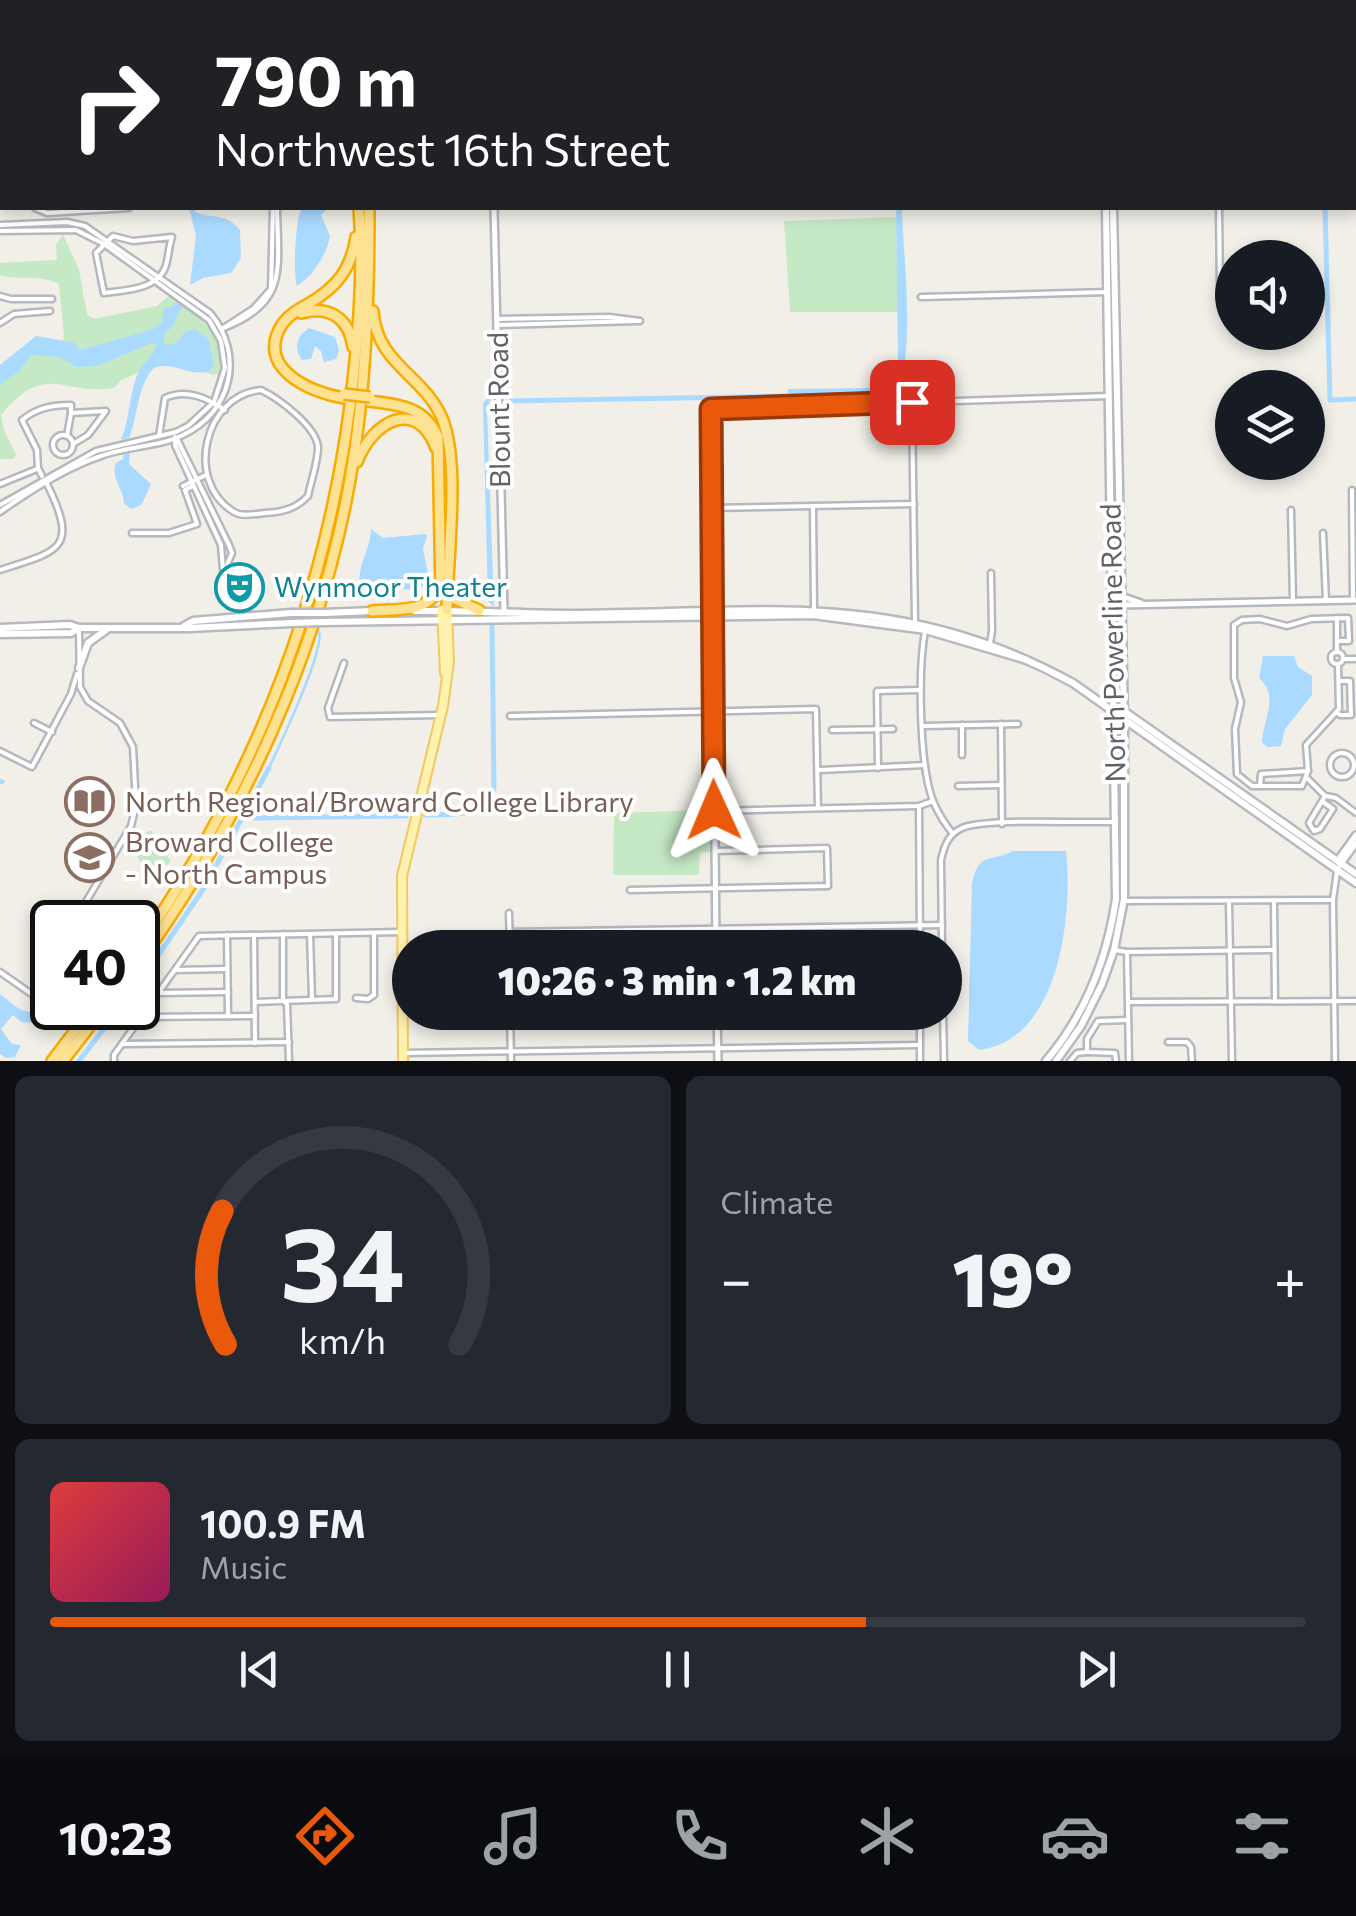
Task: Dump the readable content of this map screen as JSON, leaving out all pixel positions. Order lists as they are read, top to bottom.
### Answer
{
  "streets": {
    "main road": ["North Powerline Road"],
    "street": ["Blount Road"]
  },
  "places": {
    "theatre": ["Wynmoor Theater"],
    "library": ["North Regional/Broward College Library"],
    "school or university": ["Broward College - North Campus"]
  },
  "page": {
    "turn": ["790 m", "Northwest 16th Street"],
    "limit": "40",
    "trip": "10:26 · 3 min · 1.2 km",
    "tile": "Climate",
    "heat": ["−", "19°", "+"],
    "song": ["100.9 FM", "Music"],
    "tabs": "10:23",
    "gauge": ["34", "km/h"]
  }
}
